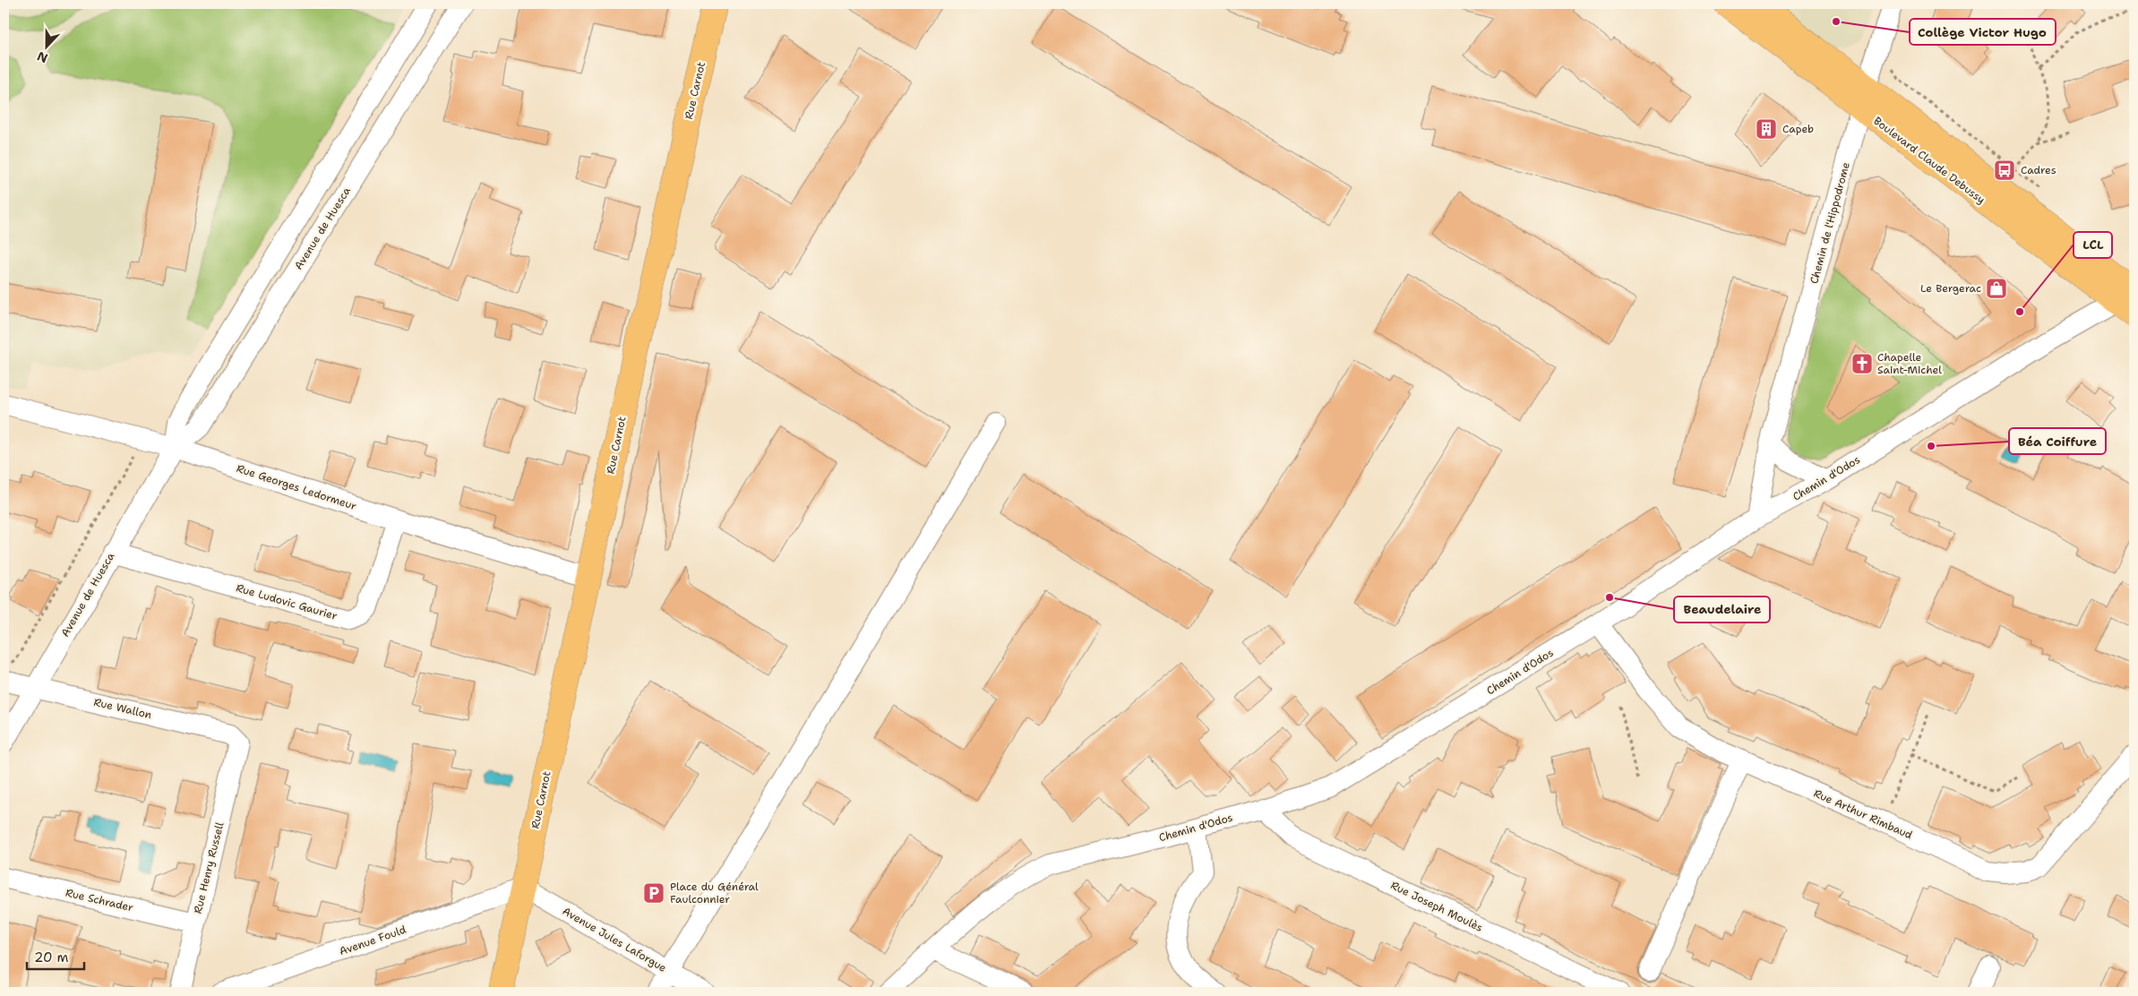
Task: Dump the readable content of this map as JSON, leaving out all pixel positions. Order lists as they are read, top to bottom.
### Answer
{
  "streets": {
    "main road": ["Rue Carnot", "Boulevard Claude Debussy"],
    "street": [
      "Chemin de l'Hippodrome",
      "Avenue de Huesca",
      "Chemin d'Odos",
      "Rue Georges Ledormeur",
      "Rue Ludovic Gaurier",
      "Rue Wallon",
      "Rue Arthur Rimbaud",
      "Rue Henry Russell",
      "Rue Schrader",
      "Rue Joseph Moulès",
      "Avenue Jules Laforgue",
      "Avenue Fould"
    ]
  },
  "crossings": [
    ["Rue Carnot", "Rue Georges Ledormeur"],
    ["Rue Carnot", "Avenue Jules Laforgue"],
    ["Rue Carnot", "Avenue Fould"],
    ["Boulevard Claude Debussy", "Chemin de l'Hippodrome"],
    ["Boulevard Claude Debussy", "Chemin d'Odos"],
    ["Chemin de l'Hippodrome", "Chemin d'Odos"],
    ["Avenue de Huesca", "Rue Georges Ledormeur"],
    ["Avenue de Huesca", "Rue Ludovic Gaurier"],
    ["Avenue de Huesca", "Rue Wallon"],
    ["Chemin d'Odos", "Rue Arthur Rimbaud"],
    ["Chemin d'Odos", "Rue Joseph Moulès"],
    ["Rue Georges Ledormeur", "Rue Ludovic Gaurier"],
    ["Rue Wallon", "Rue Henry Russell"],
    ["Rue Henry Russell", "Rue Schrader"],
    ["Avenue Jules Laforgue", "Avenue Fould"]
  ],
  "places": {
    "other": [
      "Collège Victor Hugo",
      "LCL",
      "Béa Coiffure",
      "Beaudelaire"
    ],
    "building": ["Capeb"],
    "bus stop": ["Cadres"],
    "shop": ["Le Bergerac"],
    "church": ["Chapelle Saint-Michel"],
    "parking": ["Place du Général Faulconnier"]
  },
  "scale_bar": "20 m",
  "north": "bottom"
}
